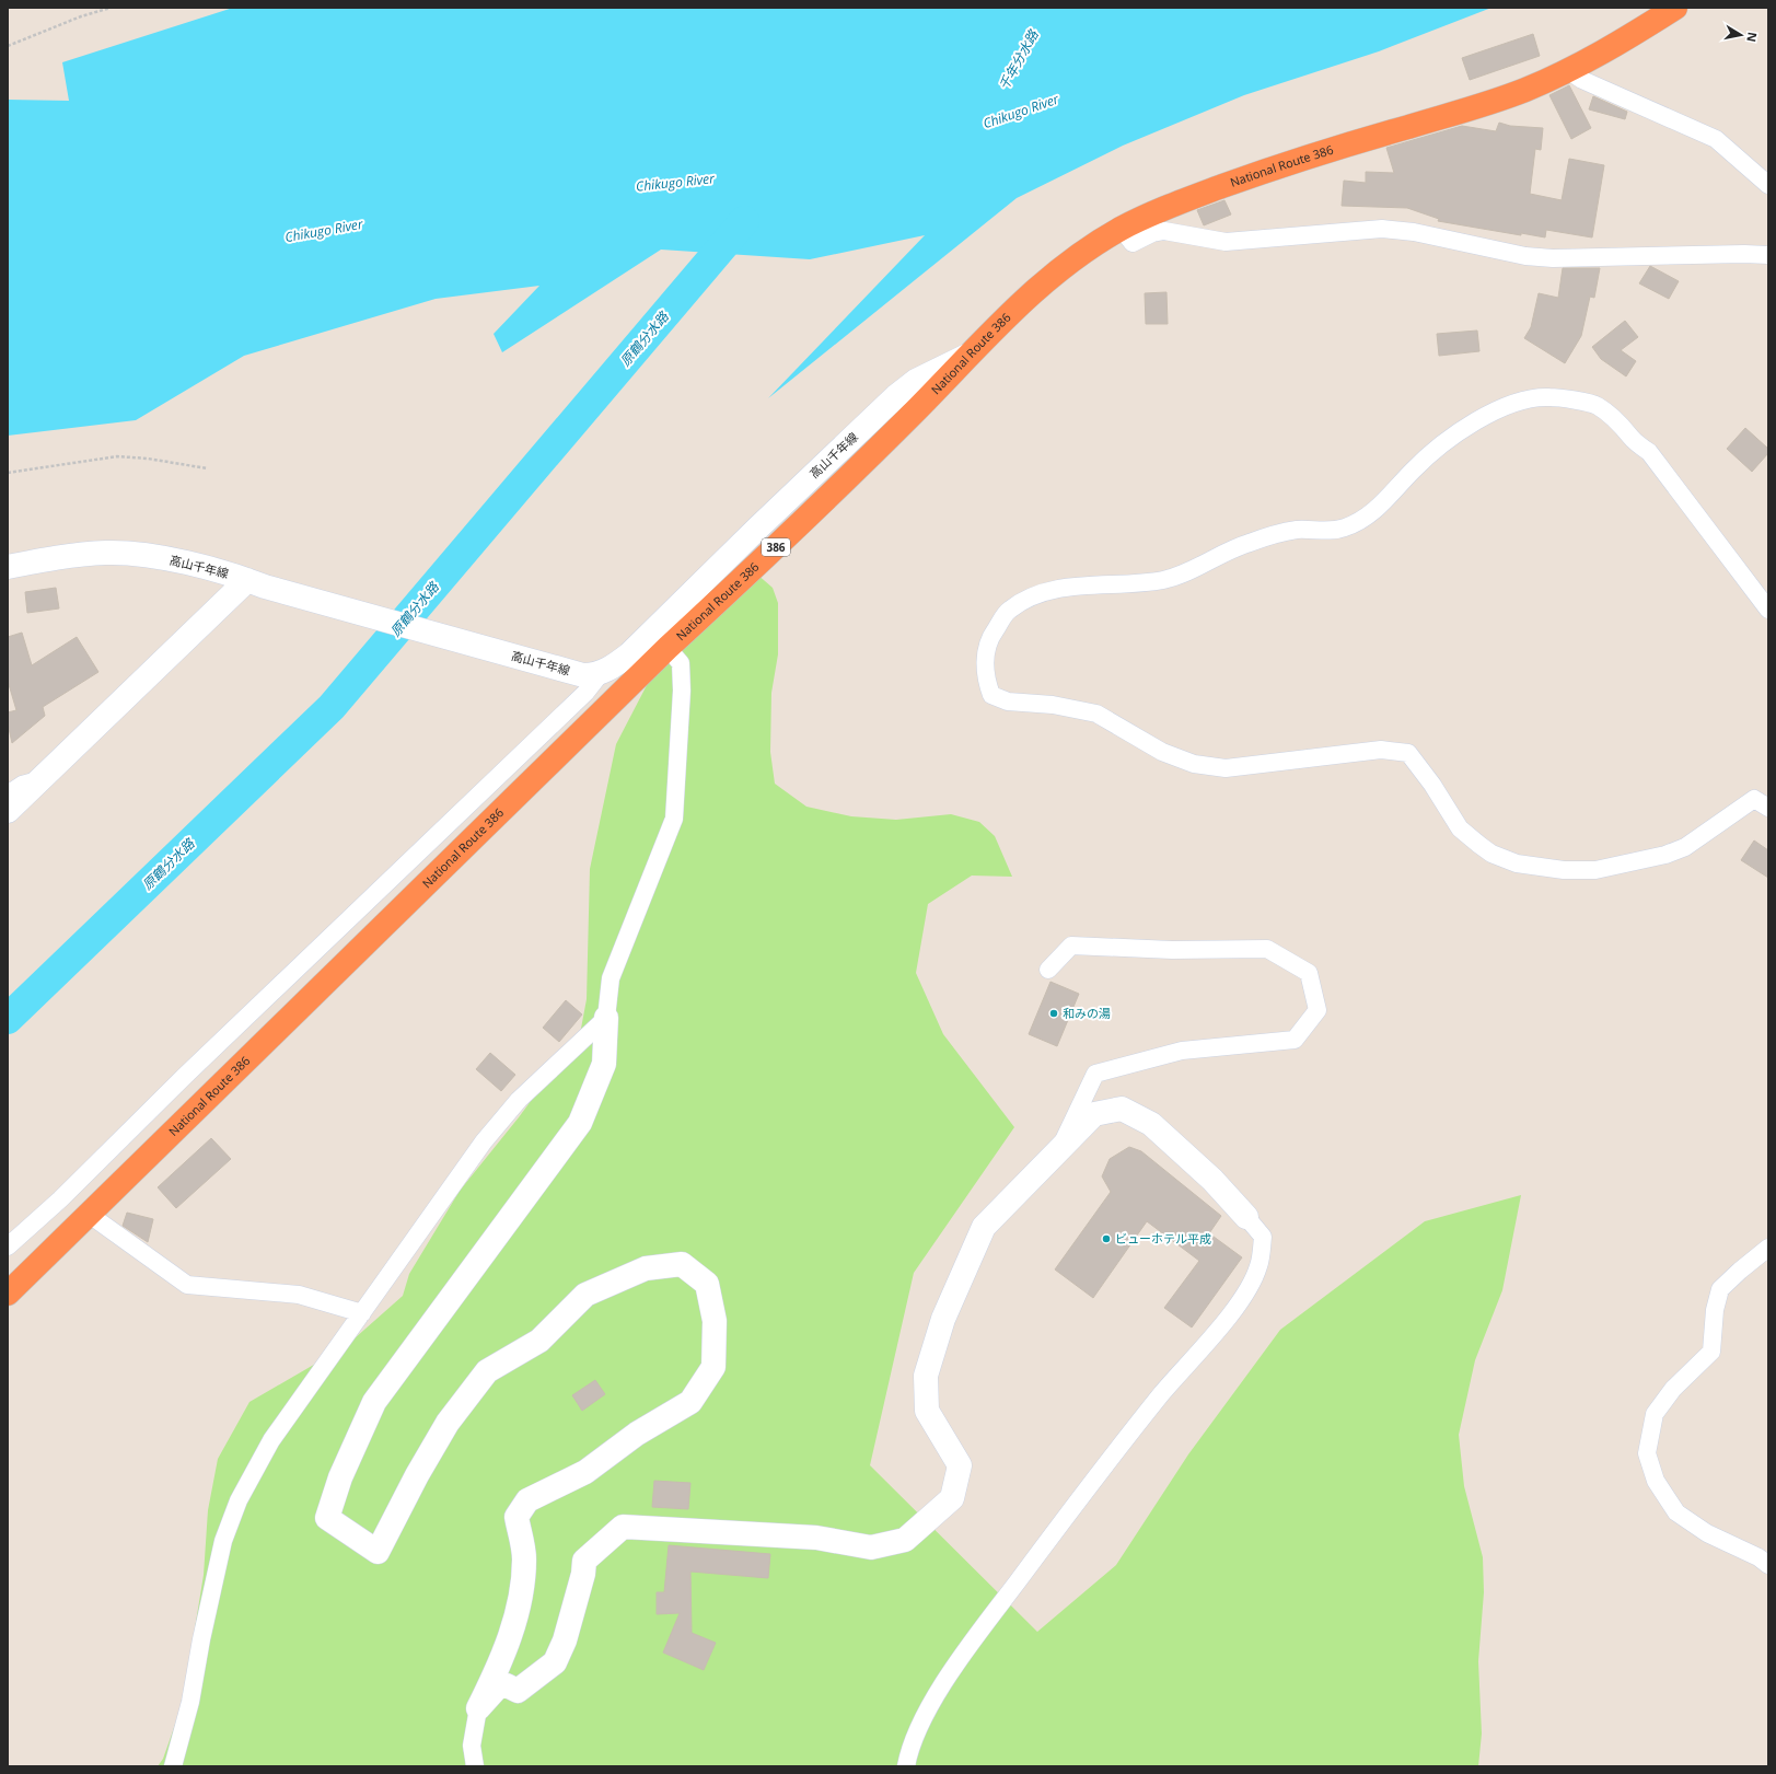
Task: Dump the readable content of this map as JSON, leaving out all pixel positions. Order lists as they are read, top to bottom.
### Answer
{
  "streets": {
    "highway": ["National Route 386", "386"],
    "street": ["高山千年線"]
  },
  "crossings": [
    ["National Route 386", "高山千年線"]
  ],
  "water": ["千年分水路", "Chikugo River", "原鶴分水路"],
  "places": ["和みの湯", "ビューホテル平成"],
  "north": "right"
}
